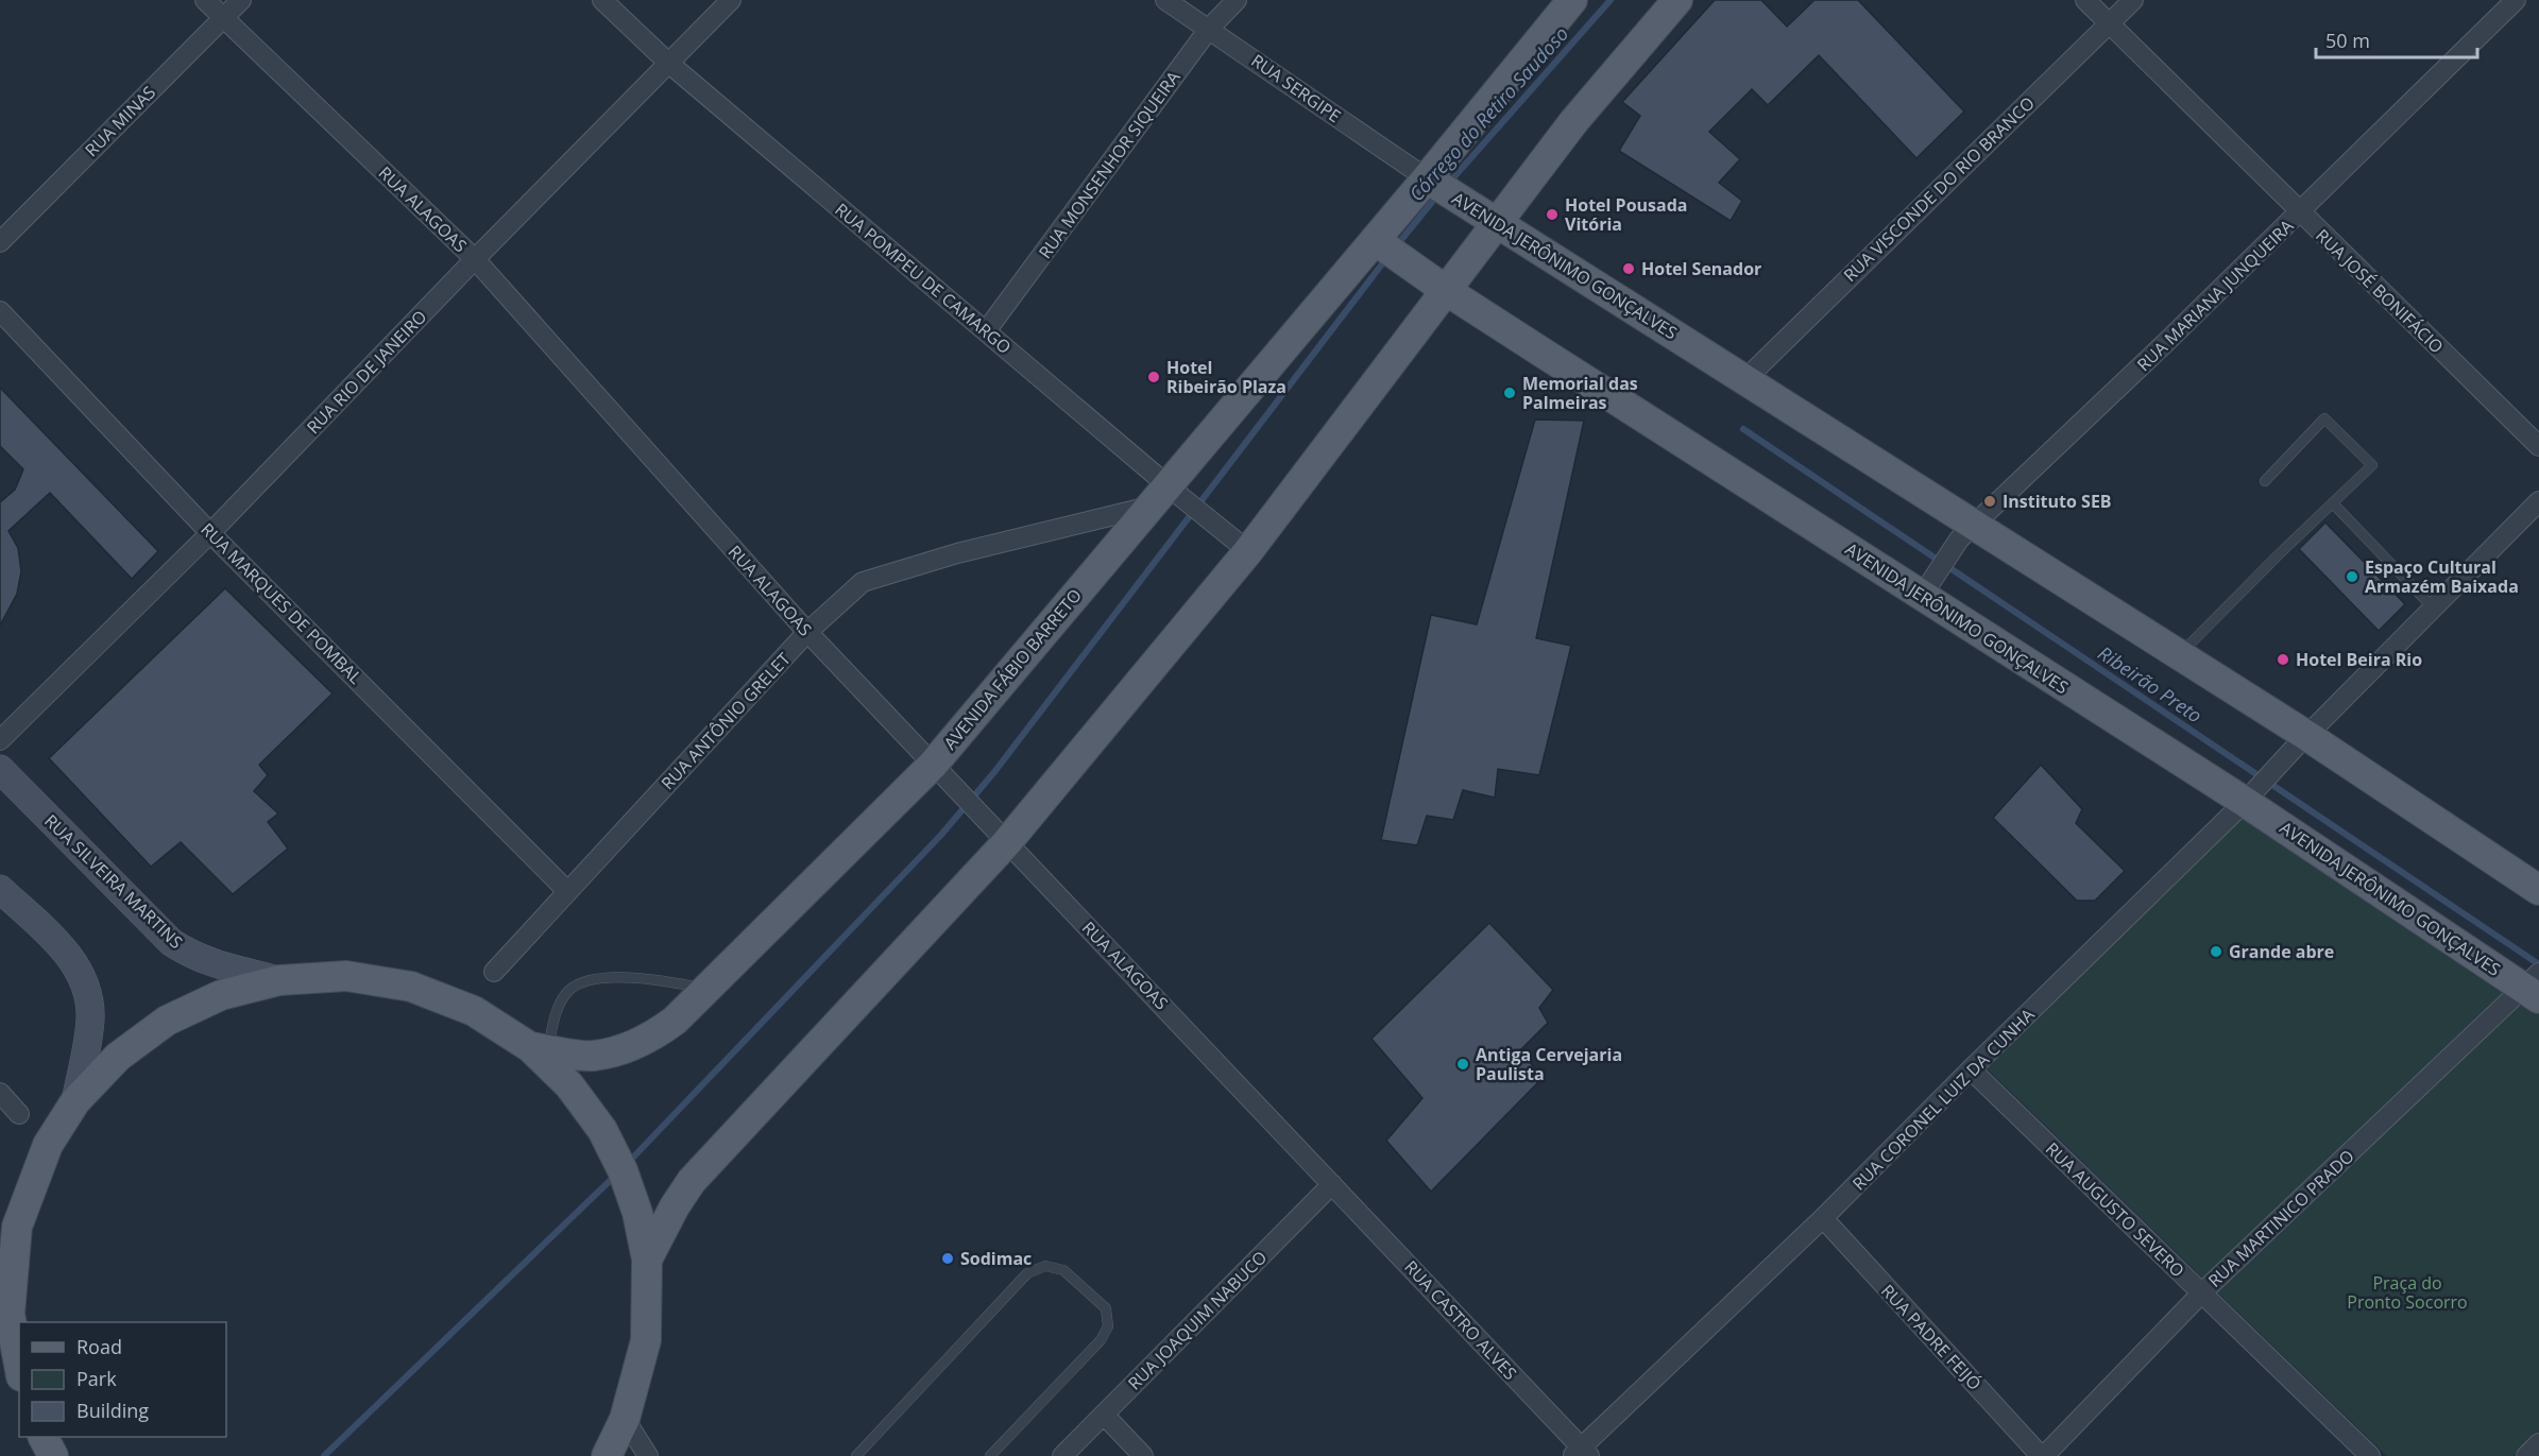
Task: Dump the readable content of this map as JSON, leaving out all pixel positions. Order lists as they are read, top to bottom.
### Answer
{
  "streets": {
    "main road": ["AVENIDA JERÔNIMO GONÇALVES", "AVENIDA FÁBIO BARRETO", "RUA SILVEIRA MARTINS"],
    "street": [
      "RUA SERGIPE",
      "RUA MINAS",
      "RUA MONSENHOR SIQUEIRA",
      "RUA VISCONDE DO RIO BRANCO",
      "RUA ALAGOAS",
      "RUA POMPEU DE CAMARGO",
      "RUA JOSÉ BONIFÁCIO",
      "RUA MARIANA JUNQUEIRA",
      "RUA RIO DE JANEIRO",
      "RUA MARQUES DE POMBAL",
      "RUA ANTÔNIO GRELET",
      "RUA CORONEL LUIZ DA CUNHA",
      "RUA AUGUSTO SEVERO",
      "RUA MARTINICO PRADO",
      "RUA JOAQUIM NABUCO",
      "RUA CASTRO ALVES",
      "RUA PADRE FEIJÓ"
    ]
  },
  "crossings": [
    ["RUA SERGIPE", "RUA MONSENHOR SIQUEIRA"],
    ["RUA SERGIPE", "AVENIDA JERÔNIMO GONÇALVES"],
    ["RUA SERGIPE", "AVENIDA FÁBIO BARRETO"],
    ["RUA MINAS", "RUA ALAGOAS"],
    ["RUA MONSENHOR SIQUEIRA", "RUA POMPEU DE CAMARGO"],
    ["RUA VISCONDE DO RIO BRANCO", "AVENIDA JERÔNIMO GONÇALVES"],
    ["RUA VISCONDE DO RIO BRANCO", "RUA JOSÉ BONIFÁCIO"],
    ["RUA ALAGOAS", "RUA RIO DE JANEIRO"],
    ["RUA ALAGOAS", "AVENIDA FÁBIO BARRETO"],
    ["RUA ALAGOAS", "RUA ANTÔNIO GRELET"],
    ["RUA ALAGOAS", "RUA JOAQUIM NABUCO"],
    ["RUA ALAGOAS", "RUA CASTRO ALVES"],
    ["AVENIDA JERÔNIMO GONÇALVES", "RUA MARIANA JUNQUEIRA"],
    ["AVENIDA JERÔNIMO GONÇALVES", "AVENIDA FÁBIO BARRETO"],
    ["AVENIDA JERÔNIMO GONÇALVES", "RUA CORONEL LUIZ DA CUNHA"],
    ["AVENIDA JERÔNIMO GONÇALVES", "RUA MARTINICO PRADO"],
    ["RUA POMPEU DE CAMARGO", "RUA RIO DE JANEIRO"],
    ["RUA POMPEU DE CAMARGO", "AVENIDA FÁBIO BARRETO"],
    ["RUA POMPEU DE CAMARGO", "RUA ANTÔNIO GRELET"],
    ["RUA JOSÉ BONIFÁCIO", "RUA MARIANA JUNQUEIRA"],
    ["RUA RIO DE JANEIRO", "RUA MARQUES DE POMBAL"],
    ["RUA MARQUES DE POMBAL", "RUA ANTÔNIO GRELET"],
    ["AVENIDA FÁBIO BARRETO", "RUA ANTÔNIO GRELET"],
    ["RUA CORONEL LUIZ DA CUNHA", "RUA AUGUSTO SEVERO"],
    ["RUA CORONEL LUIZ DA CUNHA", "RUA CASTRO ALVES"],
    ["RUA CORONEL LUIZ DA CUNHA", "RUA PADRE FEIJÓ"],
    ["RUA AUGUSTO SEVERO", "RUA MARTINICO PRADO"],
    ["RUA MARTINICO PRADO", "RUA PADRE FEIJÓ"],
    ["RUA JOAQUIM NABUCO", "RUA CASTRO ALVES"]
  ],
  "water": ["Córrego do Retiro Saudoso", "Ribeirão Preto"],
  "parks": ["Praça do Pronto Socorro"],
  "places": [
    "Hotel Pousada Vitória",
    "Hotel Senador",
    "Hotel Ribeirão Plaza",
    "Memorial das Palmeiras",
    "Instituto SEB",
    "Espaço Cultural Armazém Baixada",
    "Hotel Beira Rio",
    "Grande abre",
    "Antiga Cervejaria Paulista",
    "Sodimac"
  ],
  "legend": ["Road", "Park", "Building"],
  "scale_bar": "50 m"
}
